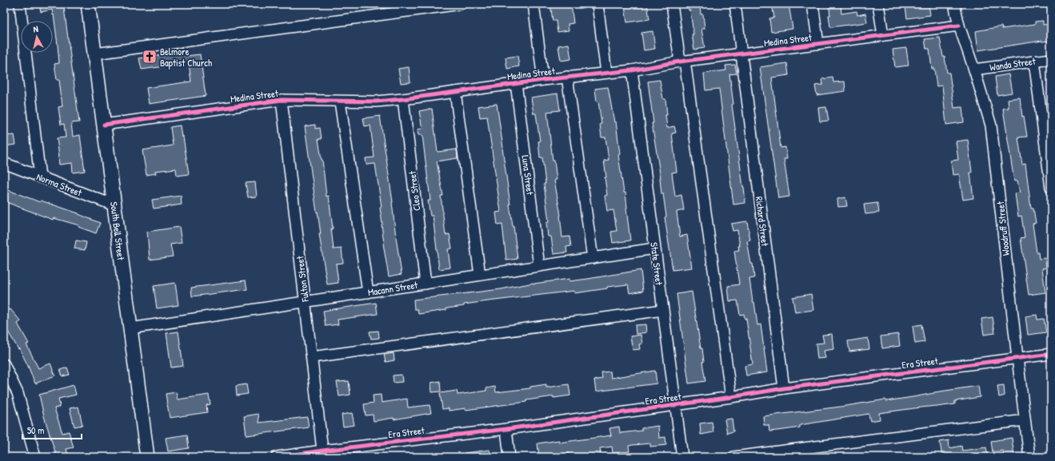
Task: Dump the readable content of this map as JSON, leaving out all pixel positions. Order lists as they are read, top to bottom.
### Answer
{
  "streets": {
    "main road": ["South Bell Street"],
    "street": [
      "Medina Street",
      "Wanda Street",
      "Luna Street",
      "Norma Street",
      "Cleo Street",
      "Richard Street",
      "Woodruff Street",
      "State Street",
      "Fulton Street",
      "Macann Street",
      "Era Street"
    ]
  },
  "crossings": [
    ["Medina Street", "Luna Street"],
    ["Medina Street", "Cleo Street"],
    ["Medina Street", "Richard Street"],
    ["Medina Street", "Woodruff Street"],
    ["Medina Street", "South Bell Street"],
    ["Medina Street", "State Street"],
    ["Medina Street", "Fulton Street"],
    ["Wanda Street", "Woodruff Street"],
    ["Luna Street", "Macann Street"],
    ["Norma Street", "South Bell Street"],
    ["Cleo Street", "Macann Street"],
    ["Richard Street", "Era Street"],
    ["Woodruff Street", "Era Street"],
    ["South Bell Street", "Macann Street"],
    ["State Street", "Macann Street"],
    ["State Street", "Era Street"],
    ["Fulton Street", "Macann Street"],
    ["Fulton Street", "Era Street"]
  ],
  "places": {
    "church": ["Belmore Baptist Church"]
  },
  "scale_bar": "50 m",
  "north": "top"
}
